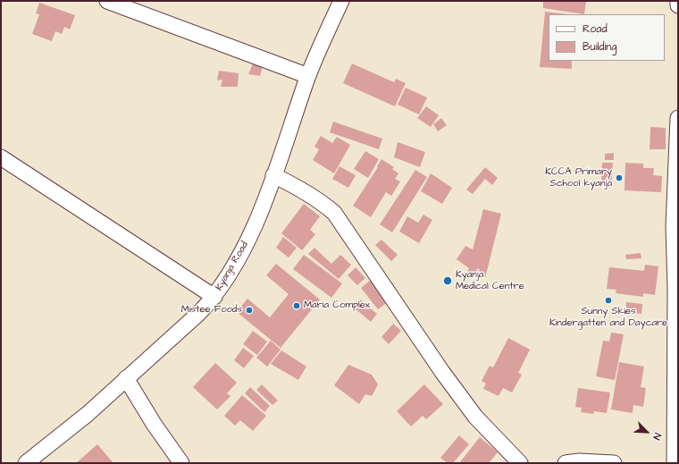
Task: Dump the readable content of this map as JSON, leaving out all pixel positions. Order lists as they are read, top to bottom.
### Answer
{
  "streets": {
    "street": ["Kyanja Road"]
  },
  "places": [
    "KCCA Primary School kyanja",
    "Kyanja Medical Centre",
    "Sunny Skies Kindergatten and Daycare",
    "Maria Complex",
    "Mistee Foods"
  ],
  "legend": ["Road", "Building"],
  "north": "bottom right"
}
